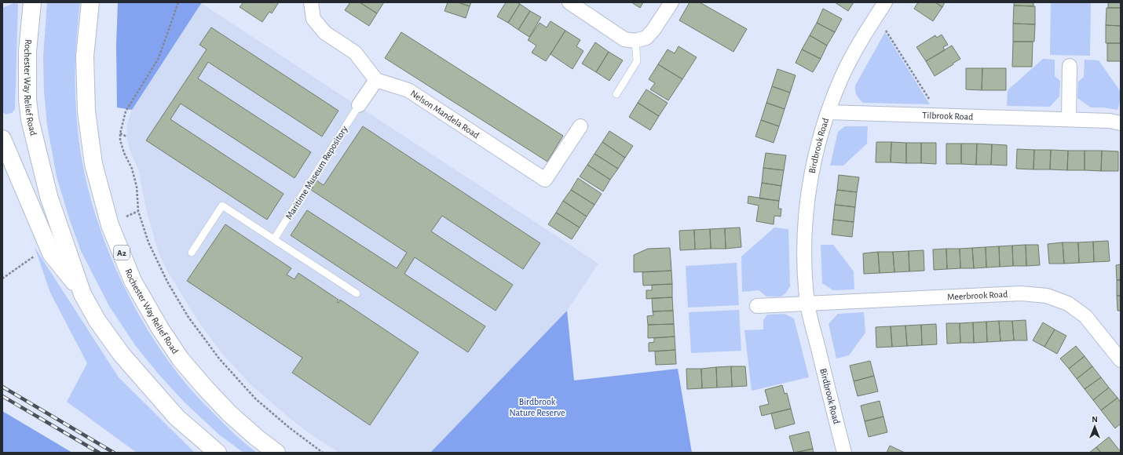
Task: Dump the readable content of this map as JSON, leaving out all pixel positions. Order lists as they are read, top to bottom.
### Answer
{
  "streets": {
    "highway": ["Rochester Way Relief Road", "A2"],
    "street": [
      "Nelson Mandela Road",
      "Tilbrook Road",
      "Birdbrook Road",
      "Meerbrook Road"
    ],
    "lane": ["Maritime Museum Repository"]
  },
  "crossings": [
    ["Tilbrook Road", "Birdbrook Road"],
    ["Birdbrook Road", "Meerbrook Road"]
  ],
  "parks": ["Birdbrook Nature Reserve"],
  "north": "top"
}
